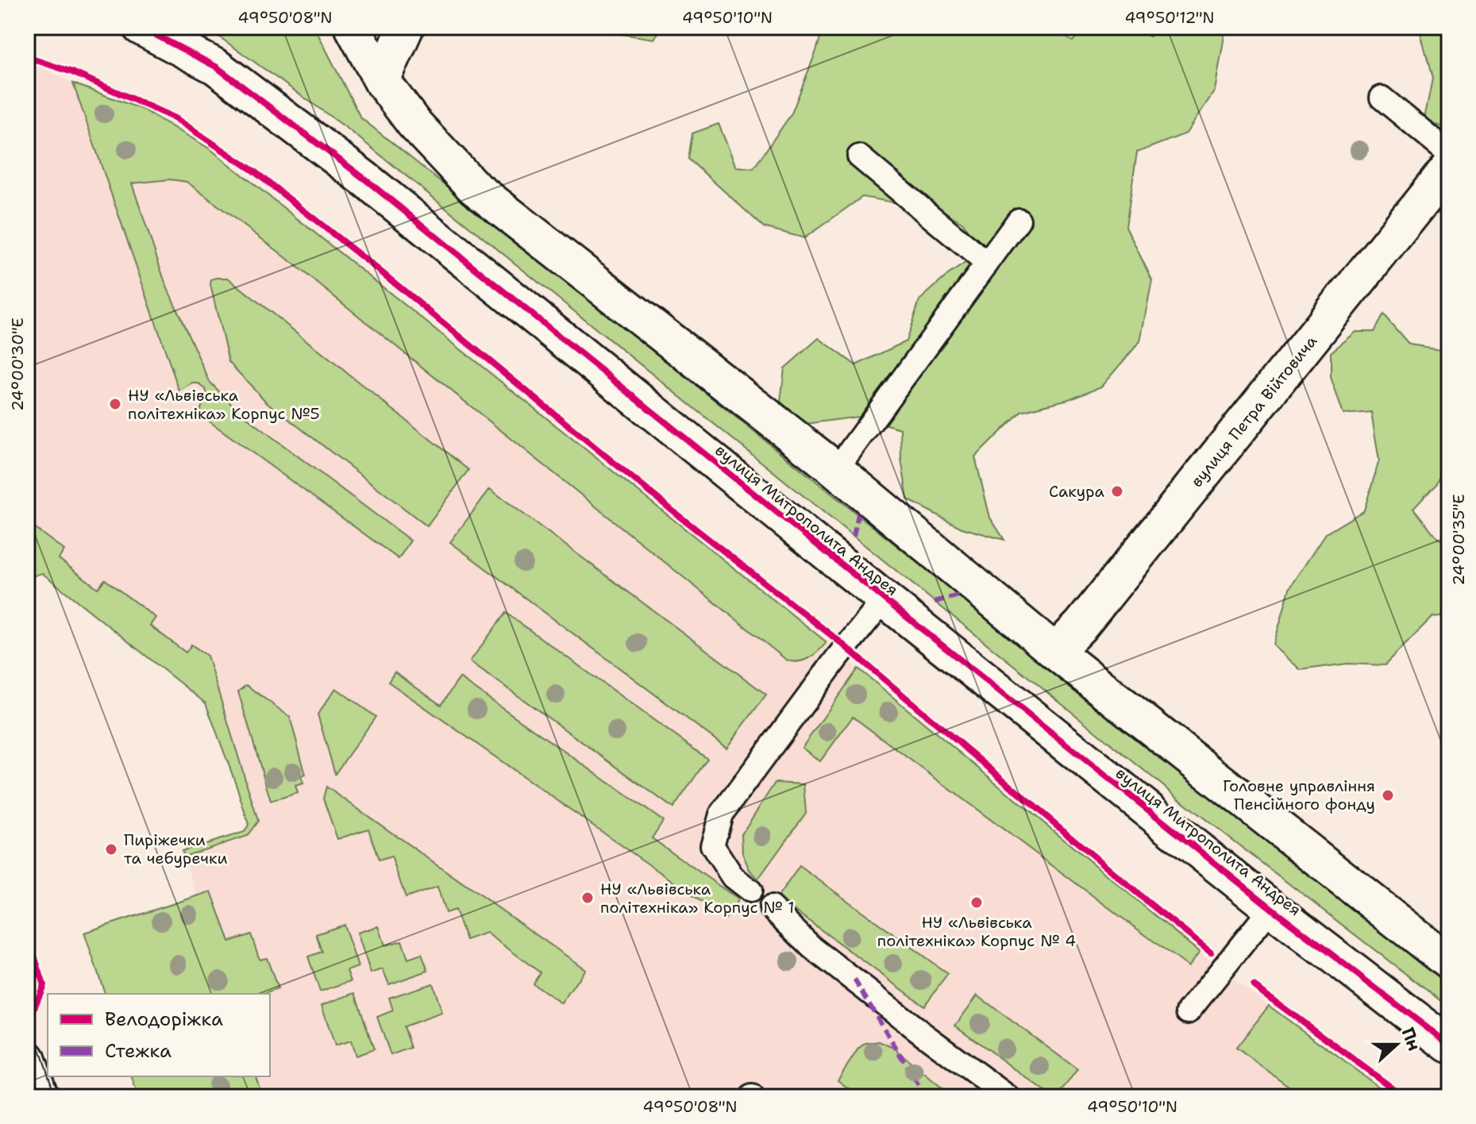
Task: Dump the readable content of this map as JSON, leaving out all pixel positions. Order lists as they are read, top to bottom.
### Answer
{
  "streets": {
    "street": ["вулиця Петра Війтовича", "вулиця Митрополита Андрея"]
  },
  "places": [
    "НУ «Львівська політехніка» Корпус №5",
    "Сакура",
    "Головне управління Пенсійного фонду",
    "Пиріжечки та чебуречки",
    "НУ «Львівська політехніка» Корпус № 1",
    "НУ «Львівська політехніка» Корпус № 4"
  ],
  "legend": ["Велодоріжка", "Стежка"],
  "north": "right",
  "coordinates": [
    "49°50'08\"N",
    "49°50'10\"N",
    "49°50'12\"N",
    "24°00'30\"E",
    "24°00'35\"E"
  ]
}
